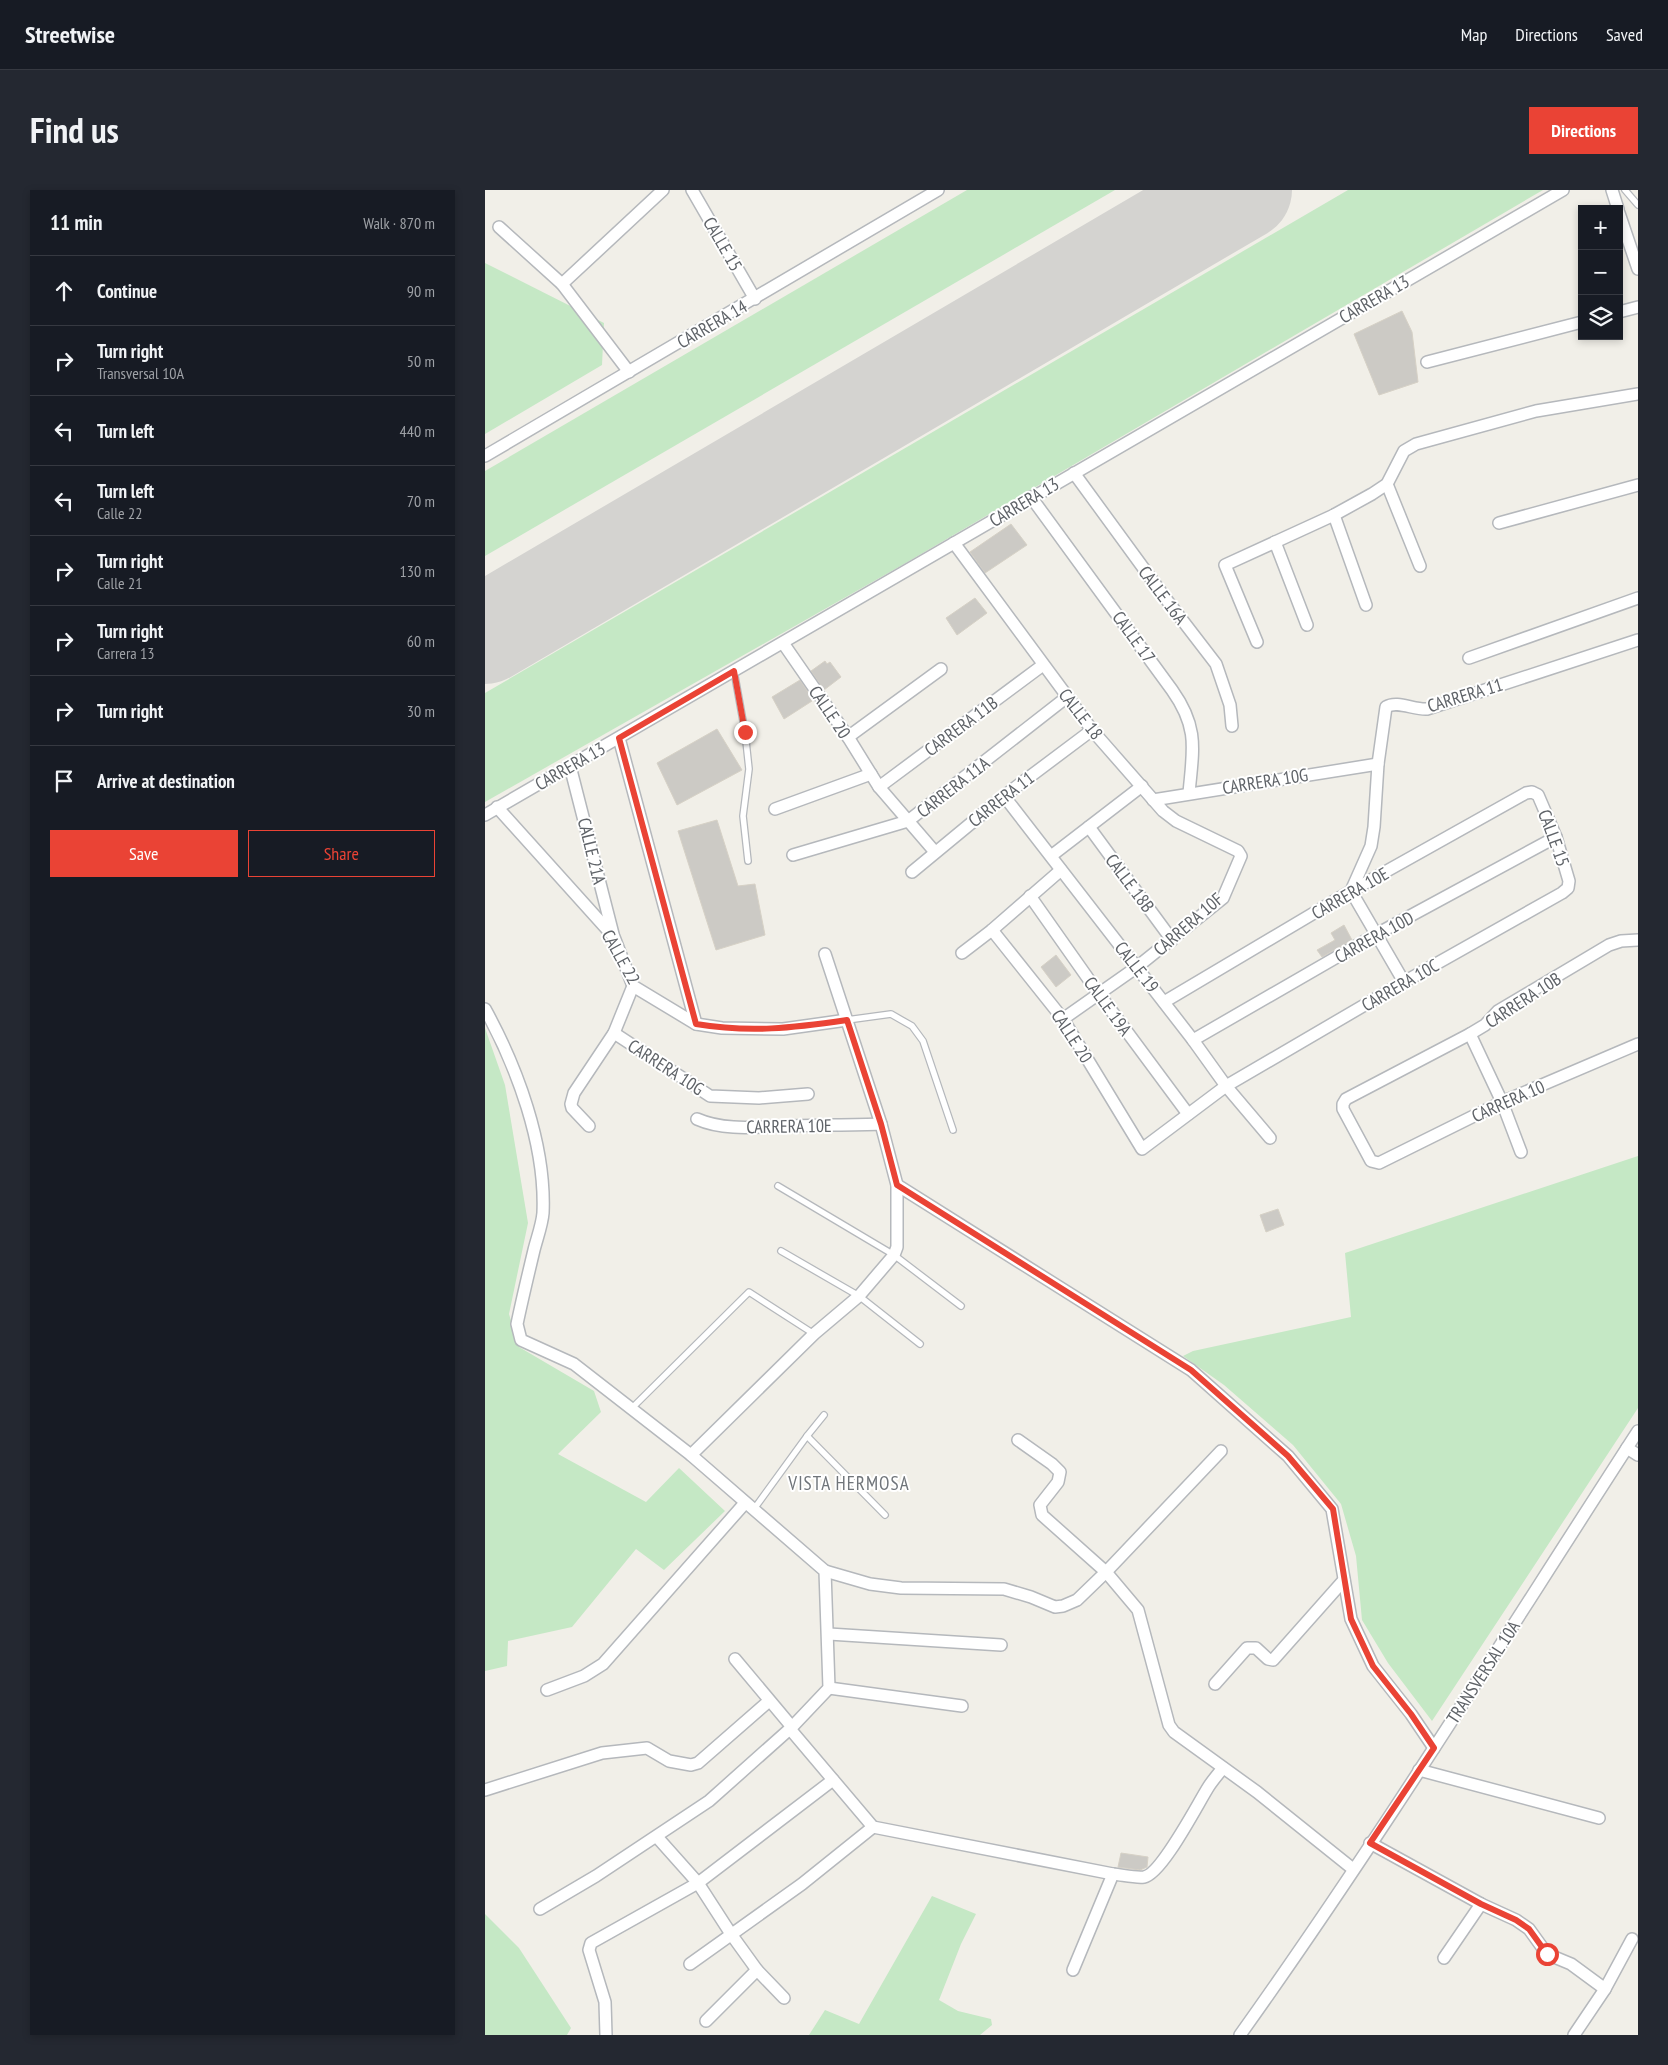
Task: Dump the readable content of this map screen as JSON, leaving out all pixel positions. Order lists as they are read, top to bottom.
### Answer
{
  "streets": {
    "street": [
      "CALLE 15",
      "CARRERA 13",
      "CARRERA 14",
      "CALLE 16A",
      "CALLE 17",
      "CARRERA 11",
      "CALLE 20",
      "CALLE 18",
      "CARRERA 11B",
      "CARRERA 10G",
      "CARRERA 11A",
      "CALLE 21A",
      "CALLE 18B",
      "CARRERA 10E",
      "CARRERA 10F",
      "CARRERA 10D",
      "CALLE 22",
      "CALLE 19",
      "CARRERA 10C",
      "CARRERA 10B",
      "CALLE 19A",
      "CARRERA 10",
      "TRANSVERSAL 10A"
    ]
  },
  "crossings": [
    ["CALLE 15", "CARRERA 14"],
    ["CALLE 15", "CARRERA 10E"],
    ["CALLE 15", "CARRERA 10D"],
    ["CALLE 15", "CARRERA 10C"],
    ["CARRERA 13", "CALLE 16A"],
    ["CARRERA 13", "CALLE 17"],
    ["CARRERA 13", "CALLE 20"],
    ["CARRERA 13", "CALLE 18"],
    ["CARRERA 13", "CALLE 21A"],
    ["CARRERA 13", "CALLE 22"],
    ["CALLE 17", "CARRERA 10G"],
    ["CARRERA 11", "CALLE 20"],
    ["CARRERA 11", "CALLE 18"],
    ["CARRERA 11", "CARRERA 10G"],
    ["CARRERA 11", "CARRERA 10E"],
    ["CARRERA 11", "CALLE 19"],
    ["CALLE 20", "CARRERA 11B"],
    ["CALLE 20", "CARRERA 11A"],
    ["CALLE 20", "CARRERA 10F"],
    ["CALLE 20", "CARRERA 10C"],
    ["CALLE 18", "CARRERA 11B"],
    ["CALLE 18", "CARRERA 10G"],
    ["CALLE 18", "CARRERA 11A"],
    ["CALLE 18", "CARRERA 10F"],
    ["CALLE 21A", "CALLE 22"],
    ["CALLE 18B", "CARRERA 10F"],
    ["CARRERA 10E", "CALLE 19"],
    ["CARRERA 10F", "CALLE 19"],
    ["CARRERA 10F", "CALLE 19A"],
    ["CARRERA 10D", "CALLE 19"],
    ["CALLE 19", "CARRERA 10C"],
    ["CARRERA 10C", "CALLE 19A"],
    ["CARRERA 10B", "CARRERA 10"]
  ],
  "districts": ["VISTA HERMOSA"],
  "page": {
    "header": "Streetwise",
    "nav": ["Map", "Directions", "Saved"],
    "title": "Find us",
    "buttons": [
      "Directions",
      ["Save", "Share"]
    ],
    "heading": ["11 min", "Walk · 870 m"],
    "map_buttons": ["+", "−"],
    "list": [
      ["Continue", "90 m"],
      ["Turn right", "Transversal 10A", "50 m"],
      ["Turn left", "440 m"],
      ["Turn left", "Calle 22", "70 m"],
      ["Turn right", "Calle 21", "130 m"],
      ["Turn right", "Carrera 13", "60 m"],
      ["Turn right", "30 m"],
      "Arrive at destination"
    ]
  }
}
